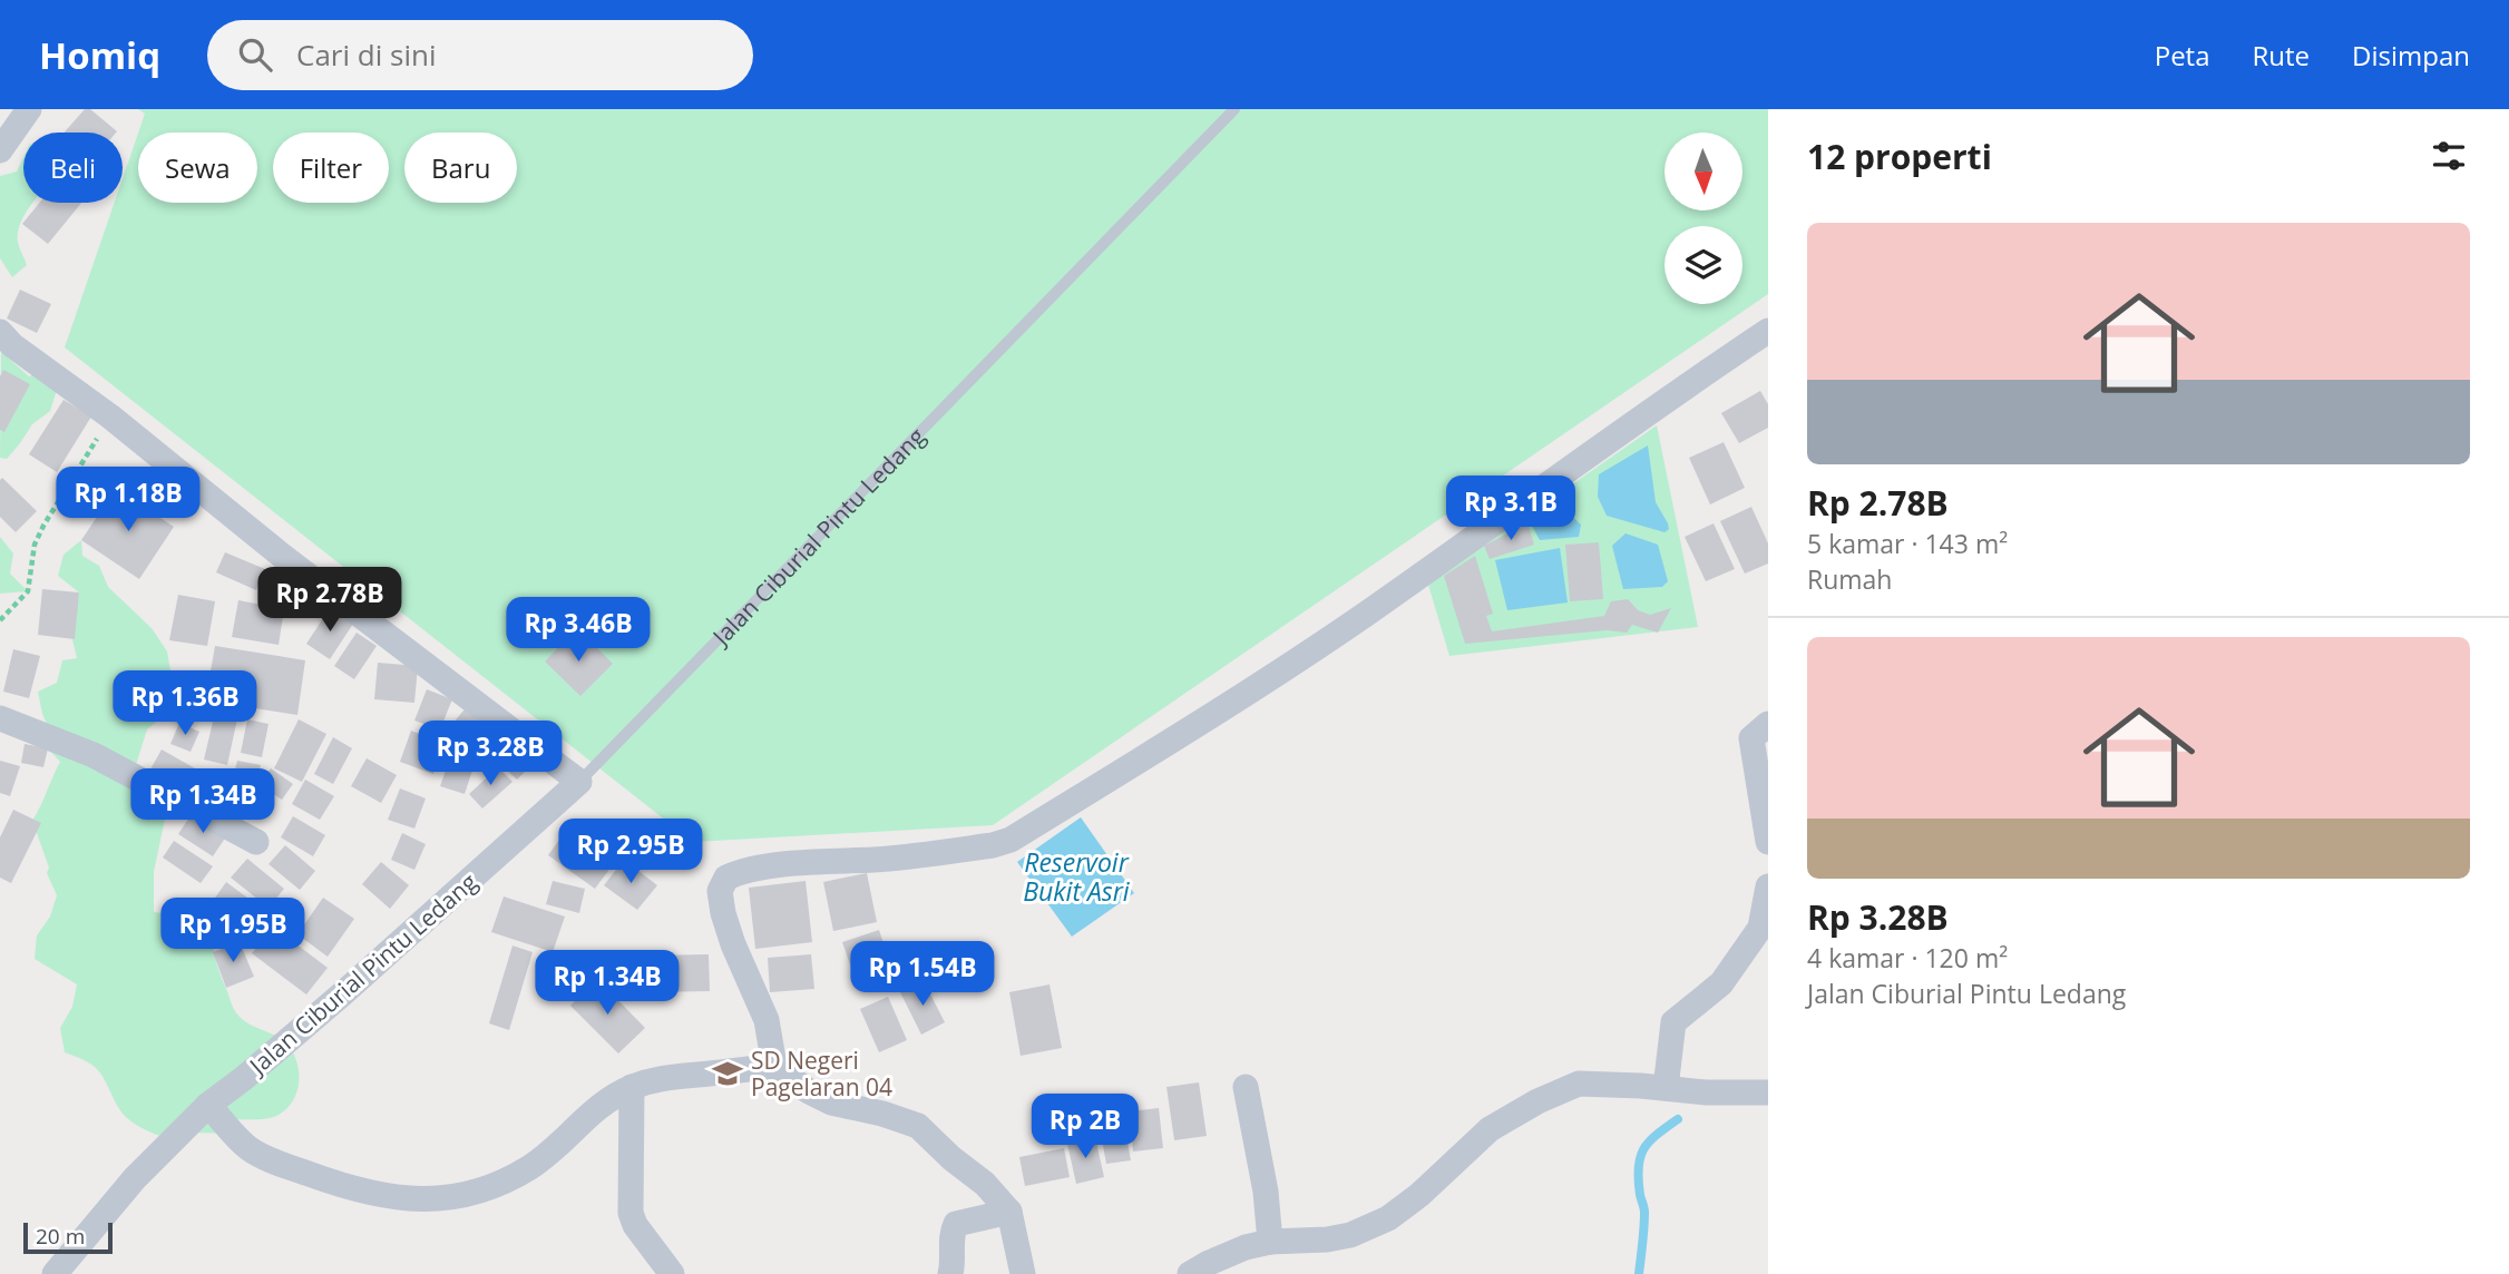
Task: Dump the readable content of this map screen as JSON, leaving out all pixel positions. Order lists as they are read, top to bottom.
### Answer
{
  "streets": {
    "street": ["Jalan Ciburial Pintu Ledang"]
  },
  "water": ["Reservoir Bukit Asri"],
  "places": {
    "school or university": ["SD Negeri Pagelaran 04"]
  },
  "scale_bar": "20 m",
  "north": "bottom",
  "page": {
    "header": "Homiq",
    "search": "Cari di sini",
    "nav": ["Peta", "Rute", "Disimpan"],
    "heading": "12 properti",
    "chip": [
      "Beli",
      "Sewa",
      "Filter",
      "Baru"
    ],
    "list": [
      {
        "name": "Rp 2.78B",
        "note": "5 kamar · 143 m² · Rumah"
      },
      {
        "name": "Rp 3.28B",
        "note": "4 kamar · 120 m² · Jalan Ciburial Pintu Ledang"
      }
    ],
    "price": [
      "Rp 1.18B",
      "Rp 3.1B",
      "Rp 2.78B",
      "Rp 3.46B",
      "Rp 1.36B",
      "Rp 3.28B",
      "Rp 1.34B",
      "Rp 2.95B",
      "Rp 1.95B",
      "Rp 1.54B",
      "Rp 1.34B",
      "Rp 2B"
    ],
    "scale": "20 m"
  }
}
